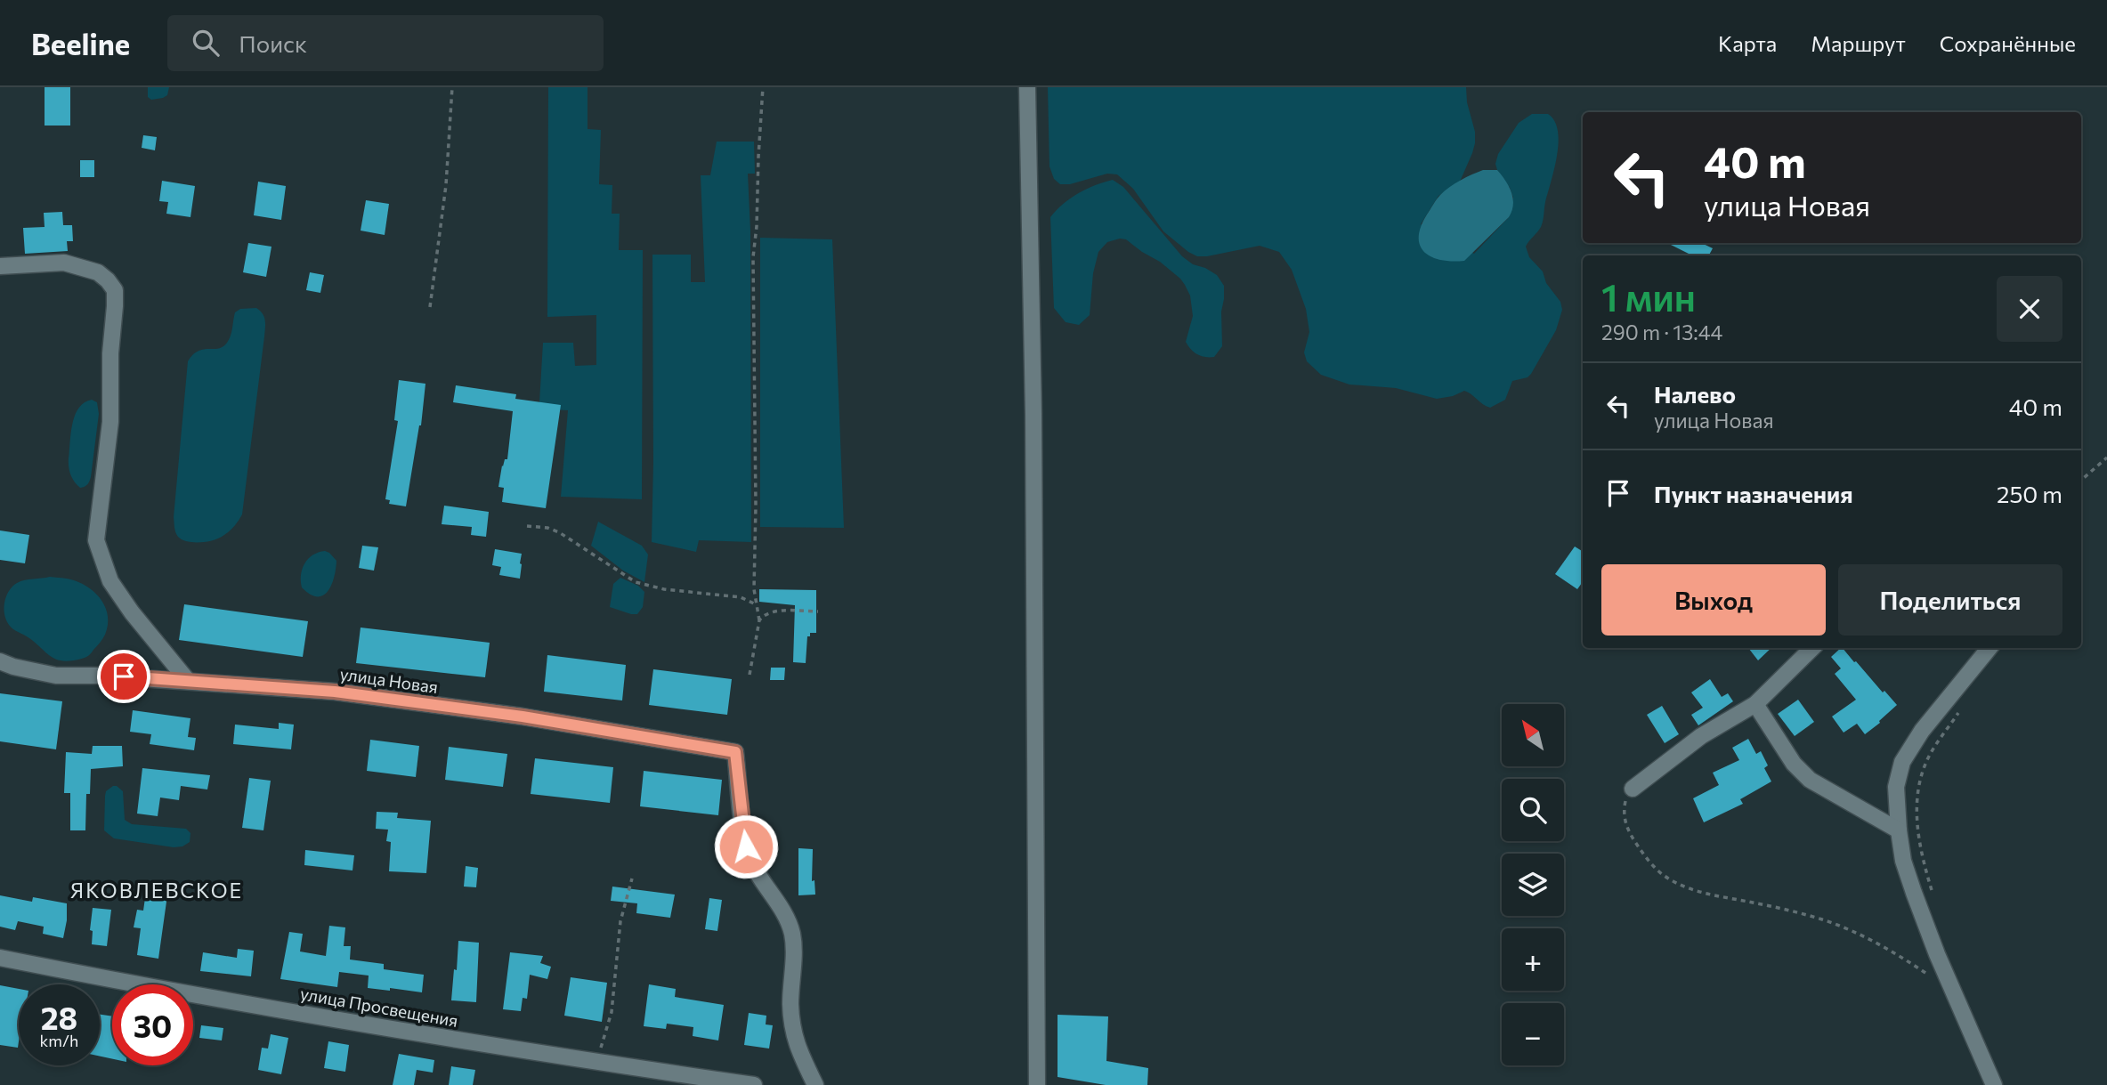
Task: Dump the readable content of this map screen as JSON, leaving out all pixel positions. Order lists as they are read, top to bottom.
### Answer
{
  "streets": {
    "street": ["улица Новая", "улица Просвещения"]
  },
  "districts": ["ЯКОВЛЕВСКОЕ"],
  "north": "top left",
  "page": {
    "header": "Beeline",
    "search": "Поиск",
    "nav": ["Карта", "Маршрут", "Сохранённые"],
    "turn": ["40 m", "улица Новая"],
    "heading": ["1 мин", "290 m · 13:44"],
    "list": [
      {
        "name": "Налево",
        "note": "улица Новая",
        "value": "40 m"
      },
      {
        "name": "Пункт назначения",
        "value": "250 m"
      }
    ],
    "buttons": ["Выход", "Поделиться"],
    "map_buttons": ["+", "−"],
    "speed": "28 km/h",
    "limit": "30"
  }
}
